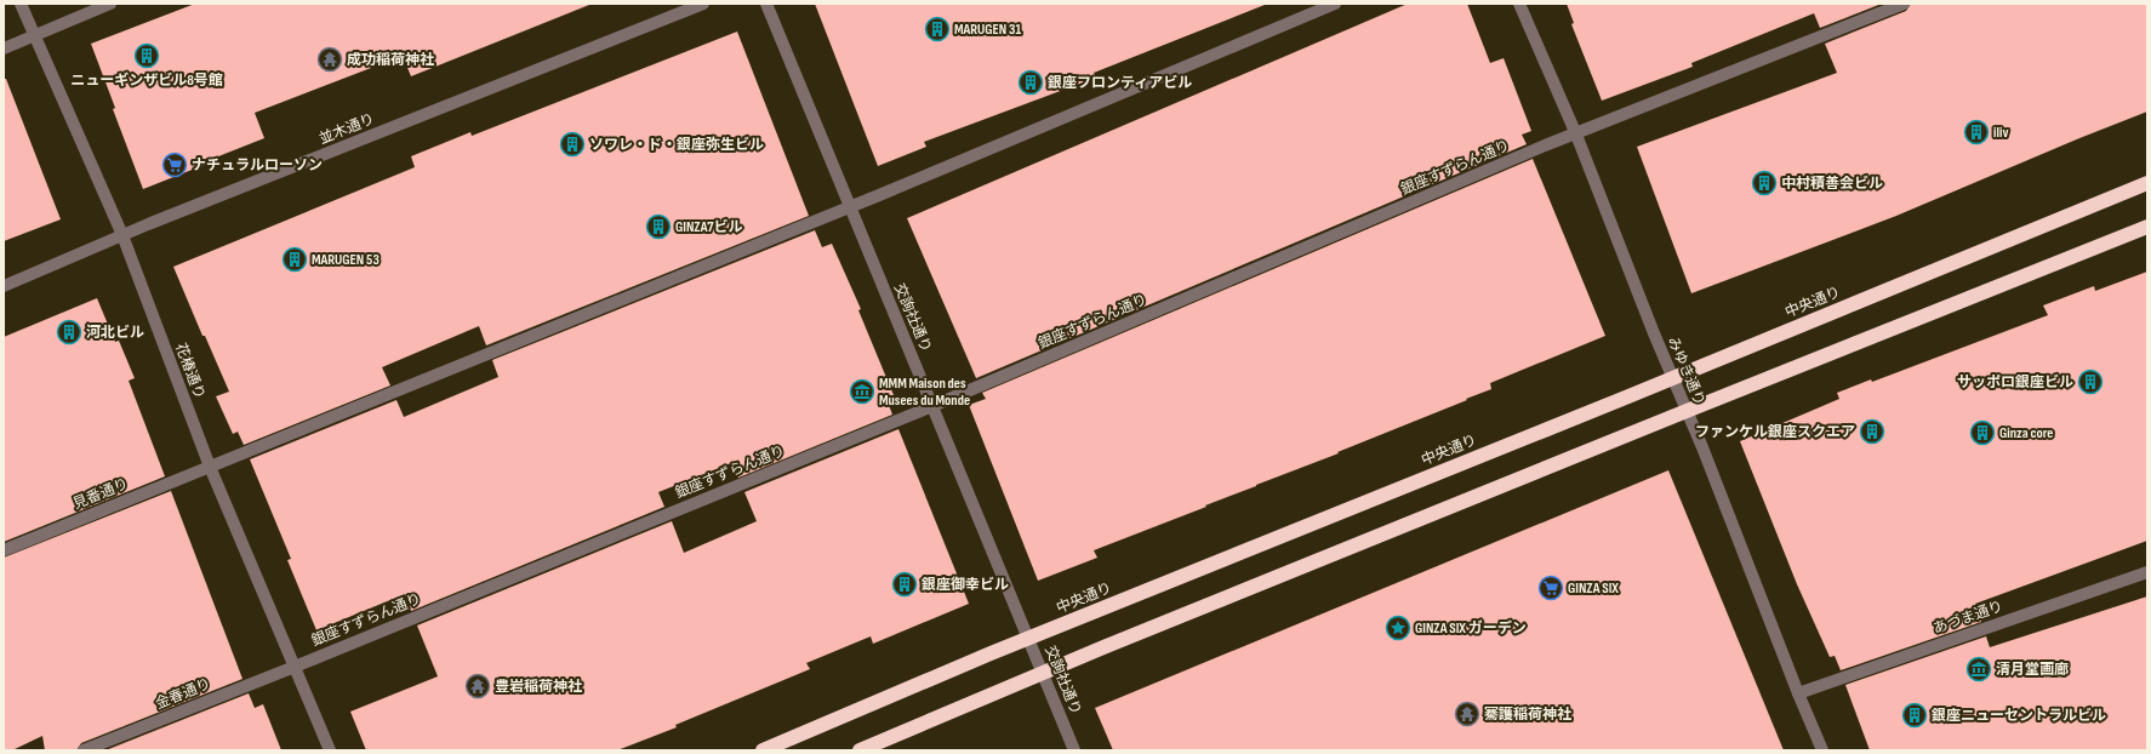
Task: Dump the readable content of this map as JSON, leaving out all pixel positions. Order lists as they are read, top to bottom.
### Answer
{
  "streets": {
    "highway": ["中央通り"],
    "street": [
      "並木通り",
      "銀座すずらん通り",
      "交詢社通り",
      "花椿通り",
      "みゆき通り",
      "見番通り",
      "あづま通り",
      "金春通り"
    ]
  },
  "crossings": [
    ["並木通り", "花椿通り"],
    ["銀座すずらん通り", "交詢社通り"],
    ["銀座すずらん通り", "花椿通り"],
    ["銀座すずらん通り", "みゆき通り"],
    ["銀座すずらん通り", "金春通り"],
    ["中央通り", "交詢社通り"],
    ["中央通り", "みゆき通り"],
    ["交詢社通り", "見番通り"],
    ["花椿通り", "見番通り"],
    ["花椿通り", "金春通り"],
    ["みゆき通り", "あづま通り"]
  ],
  "places": {
    "building": [
      "MARUGEN 31",
      "ニューギンザビル8号館",
      "銀座フロンティアビル",
      "iliv",
      "ソワレ・ド・銀座弥生ビル",
      "中村積善会ビル",
      "GINZA7ビル",
      "MARUGEN 53",
      "河北ビル",
      "サッポロ銀座ビル",
      "ファンケル銀座スクエア",
      "Ginza core",
      "銀座御幸ビル",
      "銀座ニューセントラルビル"
    ],
    "temple": ["成功稲荷神社", "豊岩稲荷神社", "騫護稲荷神社"],
    "supermarket": ["ナチュラルローソン", "GINZA SIX"],
    "museum": ["MMM Maison des Musees du Monde", "清月堂画廊"],
    "place": ["GINZA SIX ガーデン"]
  }
}
